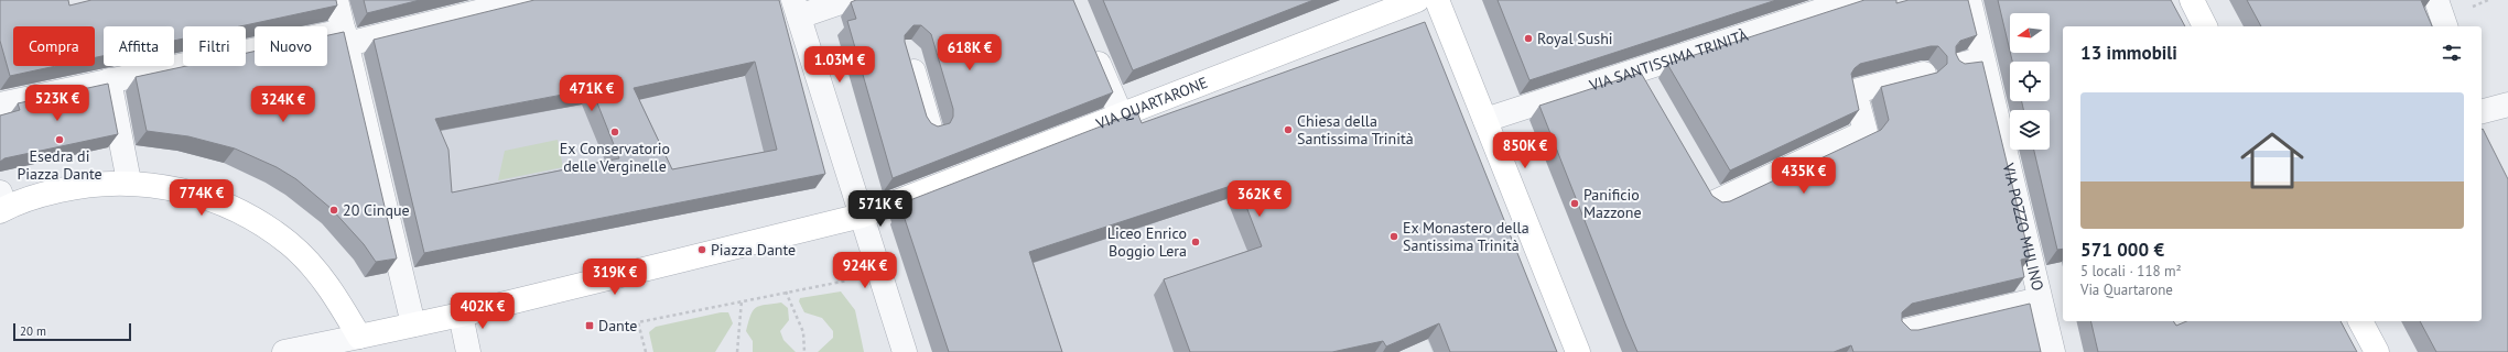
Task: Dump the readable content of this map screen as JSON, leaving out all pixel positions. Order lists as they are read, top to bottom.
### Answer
{
  "streets": {
    "main road": ["VIA QUARTARONE"],
    "street": ["VIA SANTISSIMA TRINITÀ", "VIA POZZO MULINO"]
  },
  "places": {
    "other": [
      "Royal Sushi",
      "Chiesa della Santissima Trinità",
      "Ex Conservatorio delle Verginelle",
      "Esedra di Piazza Dante",
      "Panificio Mazzone",
      "20 Cinque",
      "Ex Monastero della Santissima Trinità",
      "Liceo Enrico Boggio Lera",
      "Piazza Dante"
    ],
    "transit": ["Dante"]
  },
  "scale_bar": "20 m",
  "north": "left",
  "page": {
    "chip": [
      "Compra",
      "Affitta",
      "Filtri",
      "Nuovo"
    ],
    "heading": "13 immobili",
    "price": [
      "618K €",
      "1.03M €",
      "471K €",
      "523K €",
      "324K €",
      "850K €",
      "435K €",
      "774K €",
      "362K €",
      "571K €",
      "924K €",
      "319K €",
      "402K €"
    ],
    "list": [
      {
        "name": "571 000 €",
        "note": "5 locali · 118 m² · Via Quartarone"
      }
    ],
    "scale": "20 m"
  }
}
